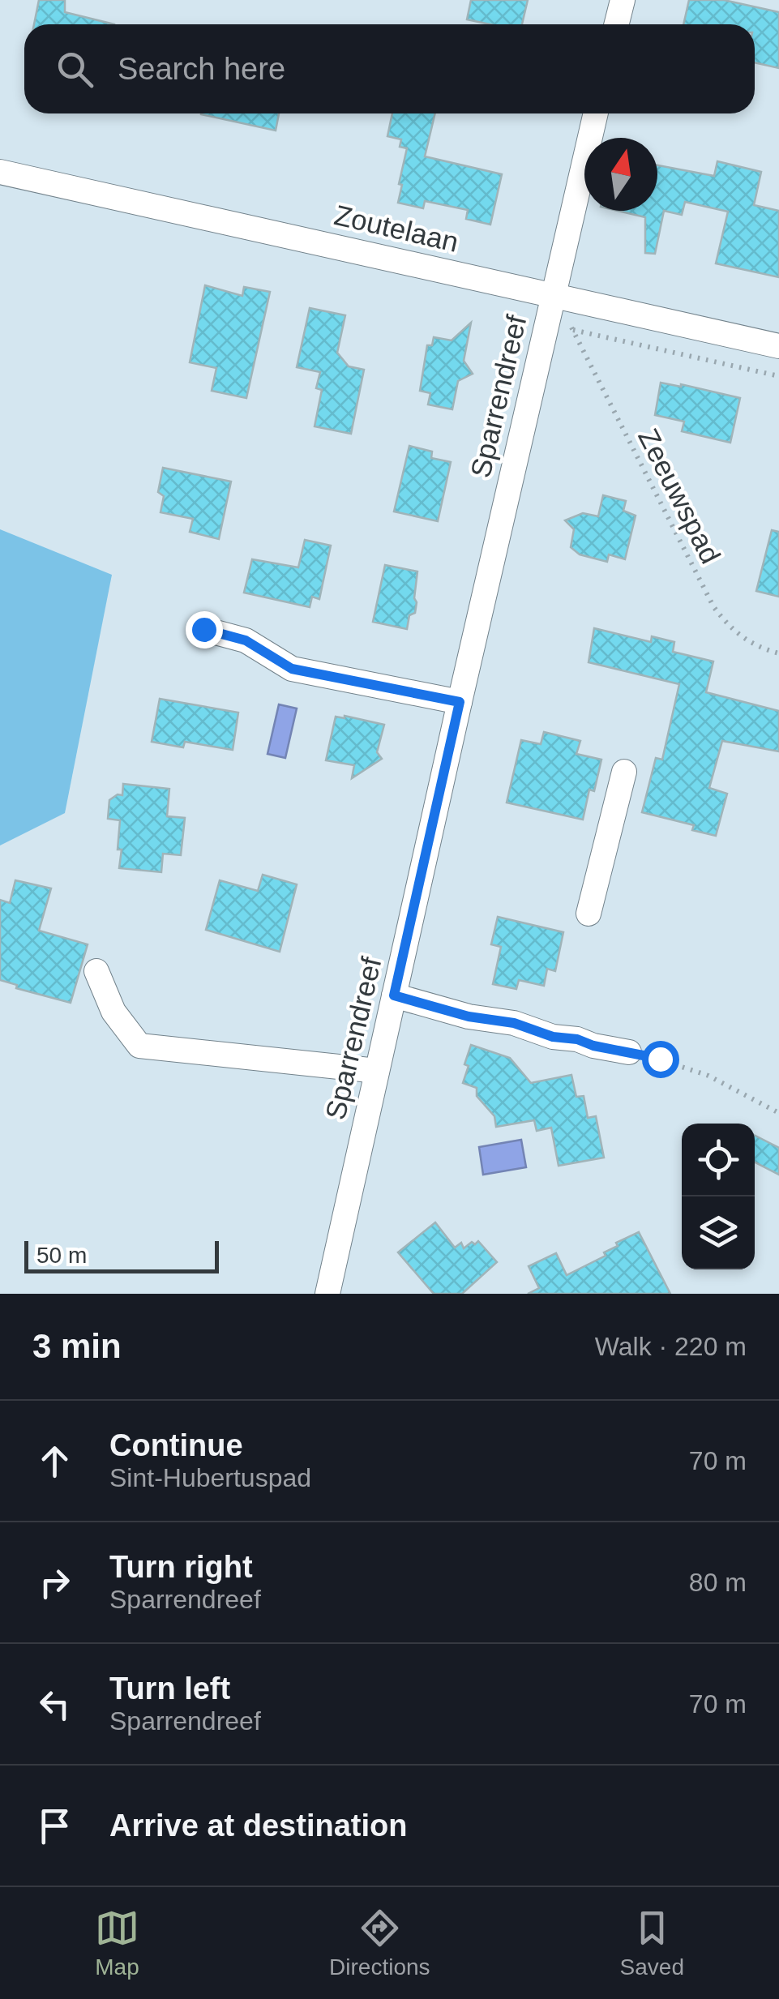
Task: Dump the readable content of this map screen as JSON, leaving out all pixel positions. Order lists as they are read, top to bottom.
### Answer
{
  "streets": {
    "street": ["Zoutelaan", "Sparrendreef"],
    "path": ["Zeeuwspad"]
  },
  "crossings": [
    ["Zoutelaan", "Sparrendreef"]
  ],
  "scale_bar": "50 m",
  "north": "top",
  "page": {
    "search": "Search here",
    "scale": "50 m",
    "heading": ["3 min", "Walk · 220 m"],
    "list": [
      ["Continue", "Sint-Hubertuspad", "70 m"],
      ["Turn right", "Sparrendreef", "80 m"],
      ["Turn left", "Sparrendreef", "70 m"],
      "Arrive at destination"
    ],
    "nav": ["Map", "Directions", "Saved"]
  }
}
